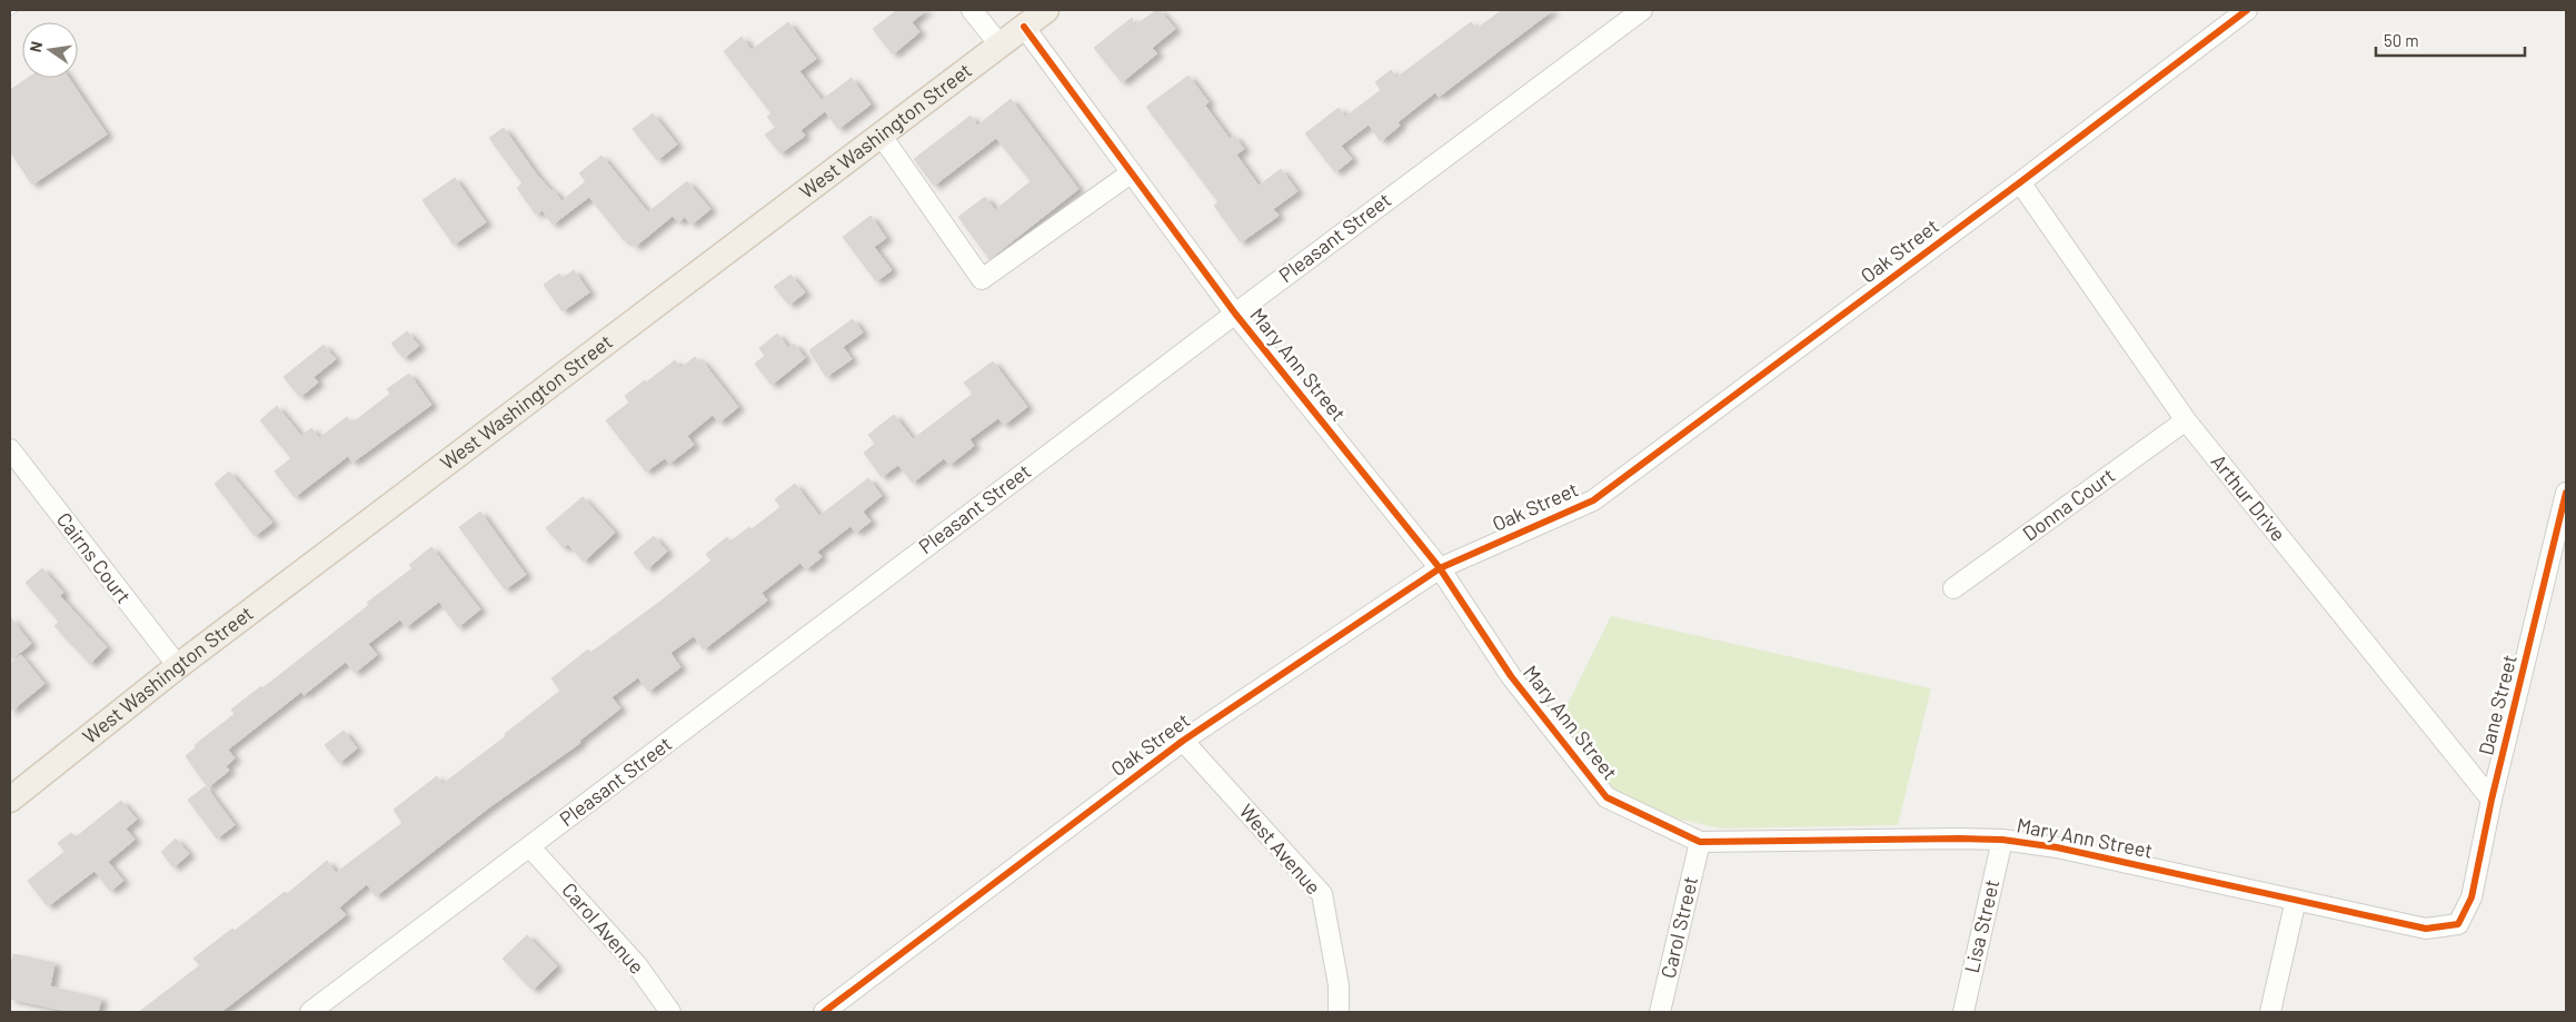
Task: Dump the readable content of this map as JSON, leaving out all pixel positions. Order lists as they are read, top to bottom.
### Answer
{
  "streets": {
    "main road": ["West Washington Street"],
    "street": [
      "Pleasant Street",
      "Oak Street",
      "Mary Ann Street",
      "Arthur Drive",
      "Donna Court",
      "Cairns Court",
      "Dane Street",
      "West Avenue",
      "Lisa Street",
      "Carol Street",
      "Carol Avenue"
    ]
  },
  "crossings": [
    ["West Washington Street", "Mary Ann Street"],
    ["West Washington Street", "Cairns Court"],
    ["Pleasant Street", "Mary Ann Street"],
    ["Pleasant Street", "Carol Avenue"],
    ["Oak Street", "Mary Ann Street"],
    ["Oak Street", "Arthur Drive"],
    ["Oak Street", "West Avenue"],
    ["Mary Ann Street", "Dane Street"],
    ["Mary Ann Street", "Lisa Street"],
    ["Mary Ann Street", "Carol Street"],
    ["Arthur Drive", "Donna Court"],
    ["Arthur Drive", "Dane Street"]
  ],
  "scale_bar": "50 m",
  "north": "left"
}
